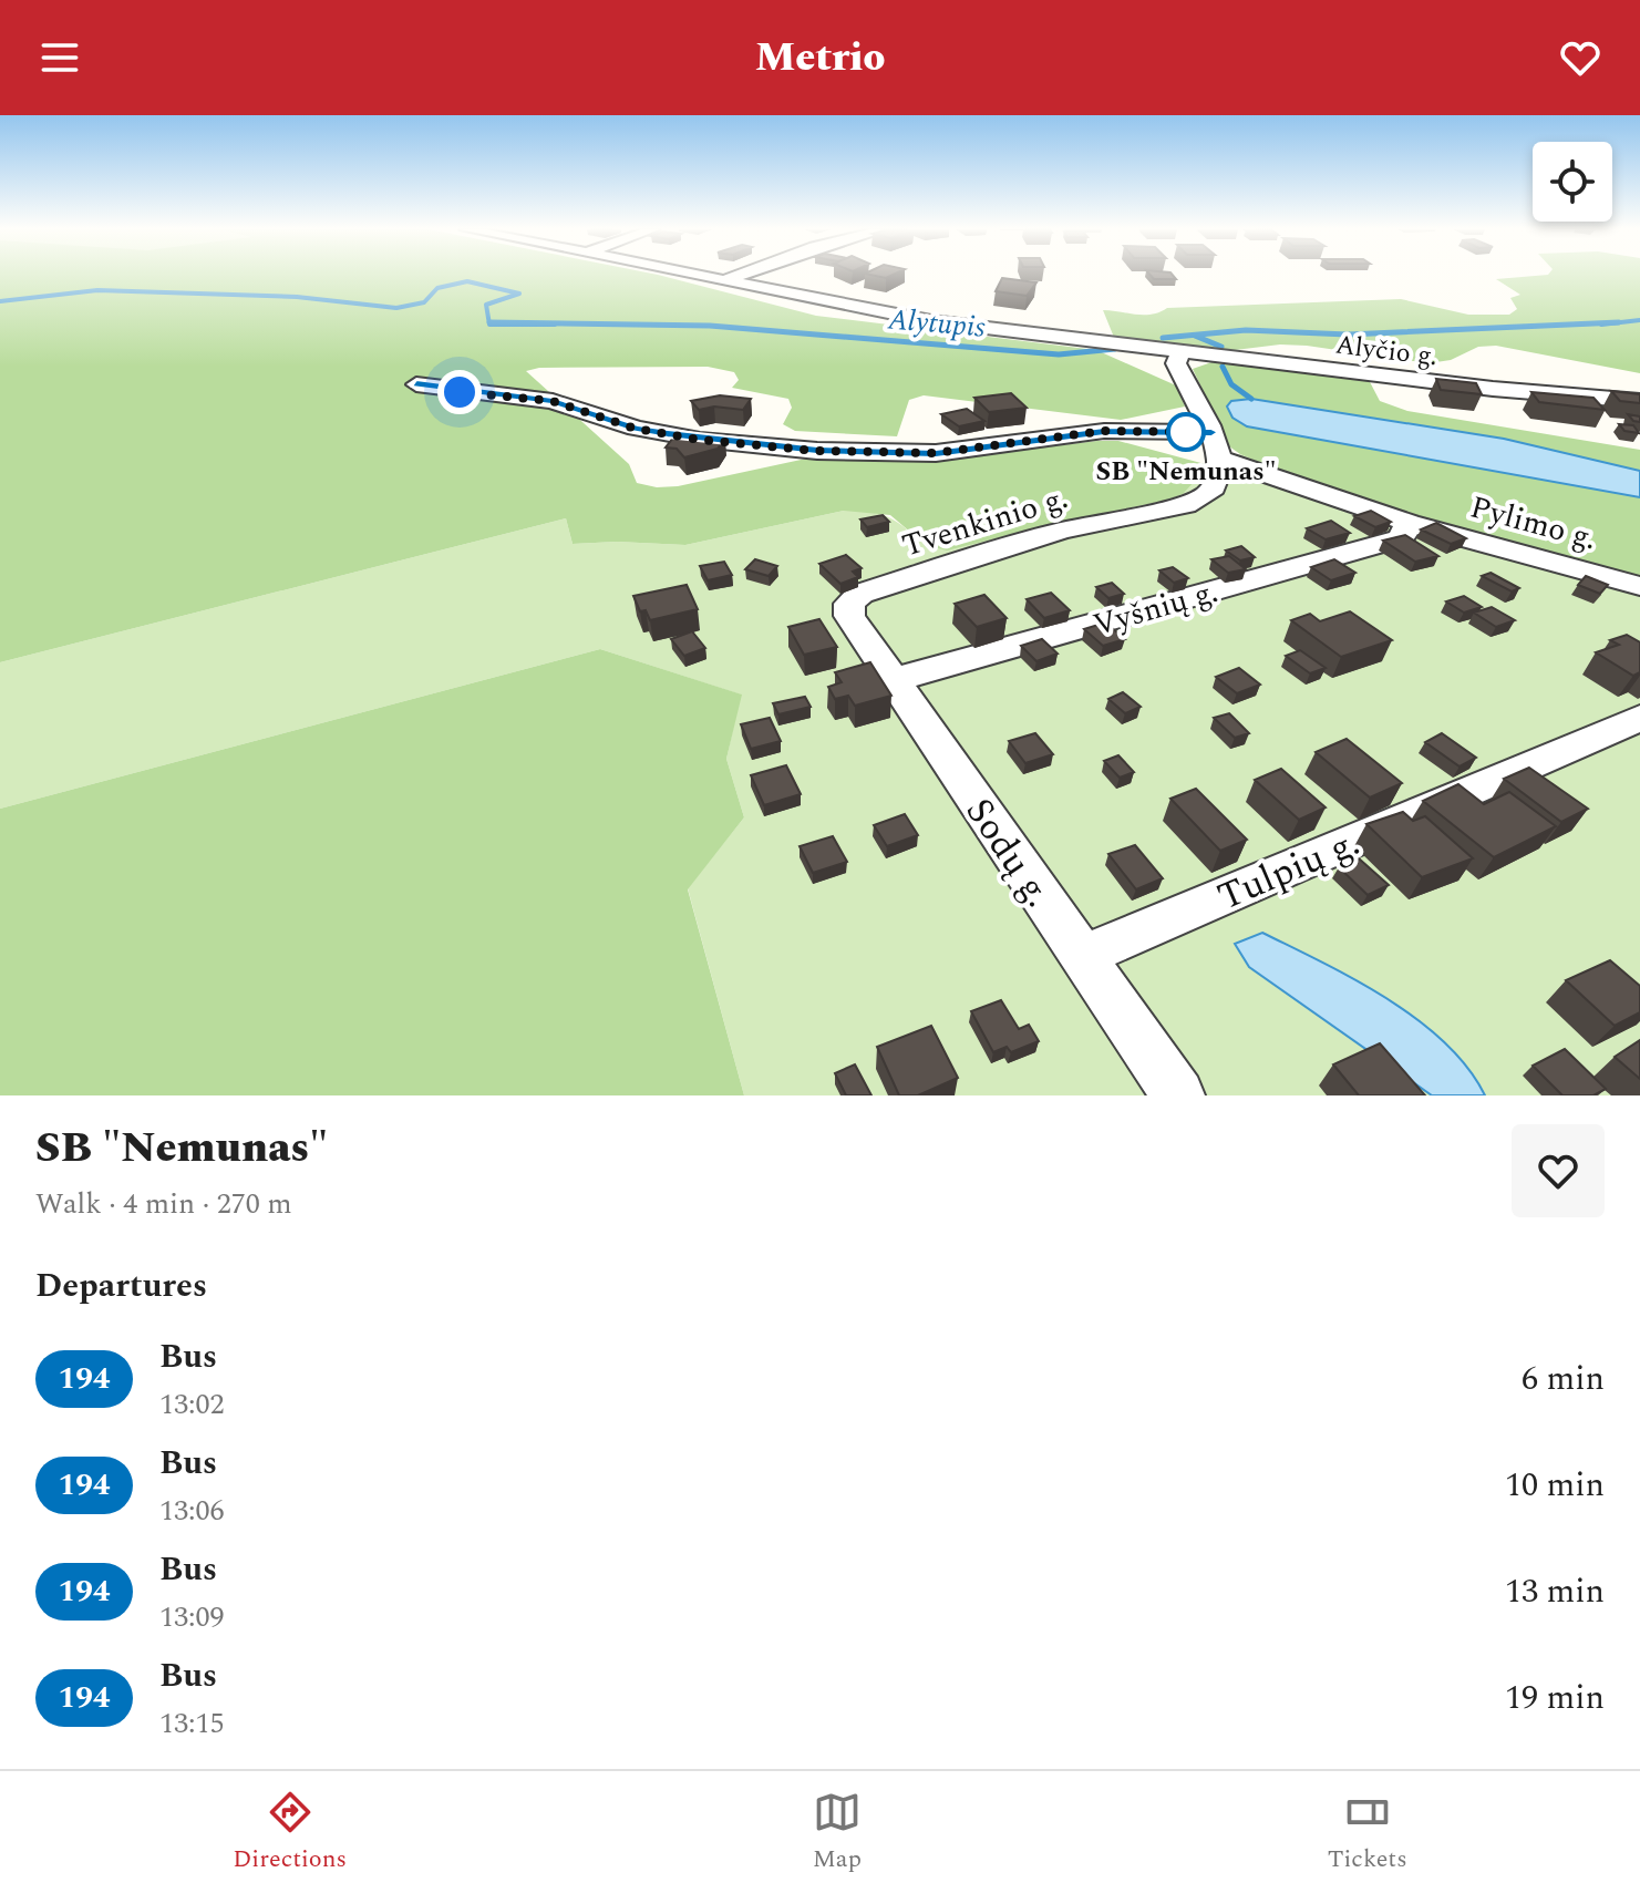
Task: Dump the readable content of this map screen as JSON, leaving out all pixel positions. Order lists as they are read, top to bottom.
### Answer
{
  "streets": {
    "street": [
      "Alyčio g.",
      "Tvenkinio g.",
      "Pylimo g.",
      "Vyšnių g.",
      "Sodų g.",
      "Tulpių g."
    ]
  },
  "crossings": [
    ["Tvenkinio g.", "Pylimo g."],
    ["Tvenkinio g.", "Sodų g."],
    ["Pylimo g.", "Vyšnių g."],
    ["Vyšnių g.", "Sodų g."],
    ["Sodų g.", "Tulpių g."]
  ],
  "water": ["Alytupis"],
  "places": ["SB \"Nemunas\""],
  "lines": ["bus line 194"],
  "page": {
    "header": "Metrio",
    "heading": [
      ["SB \"Nemunas\"", "Walk · 4 min · 270 m"],
      "Departures"
    ],
    "list": [
      {
        "mark": "194",
        "name": "Bus",
        "note": "13:02",
        "value": "6 min"
      },
      {
        "mark": "194",
        "name": "Bus",
        "note": "13:06",
        "value": "10 min"
      },
      {
        "mark": "194",
        "name": "Bus",
        "note": "13:09",
        "value": "13 min"
      },
      {
        "mark": "194",
        "name": "Bus",
        "note": "13:15",
        "value": "19 min"
      }
    ],
    "tabs": ["Directions", "Map", "Tickets"]
  }
}
